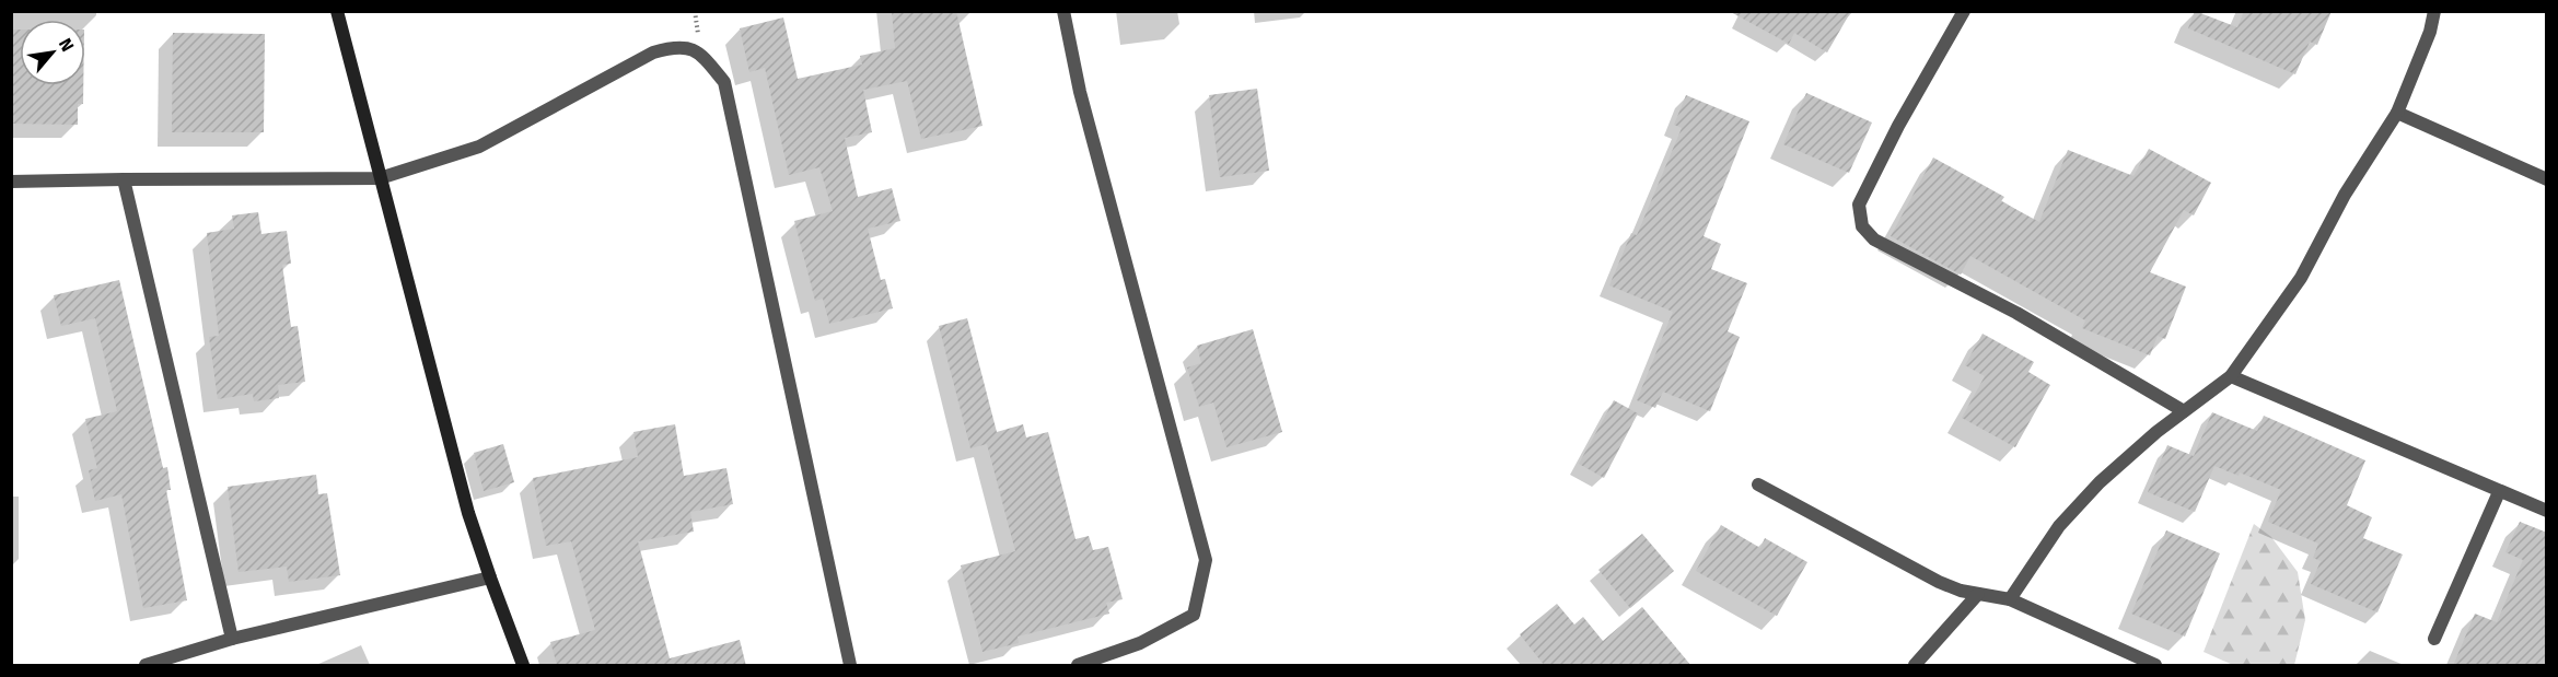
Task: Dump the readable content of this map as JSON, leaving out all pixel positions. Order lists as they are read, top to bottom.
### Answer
{
  "north": "top right"
}
